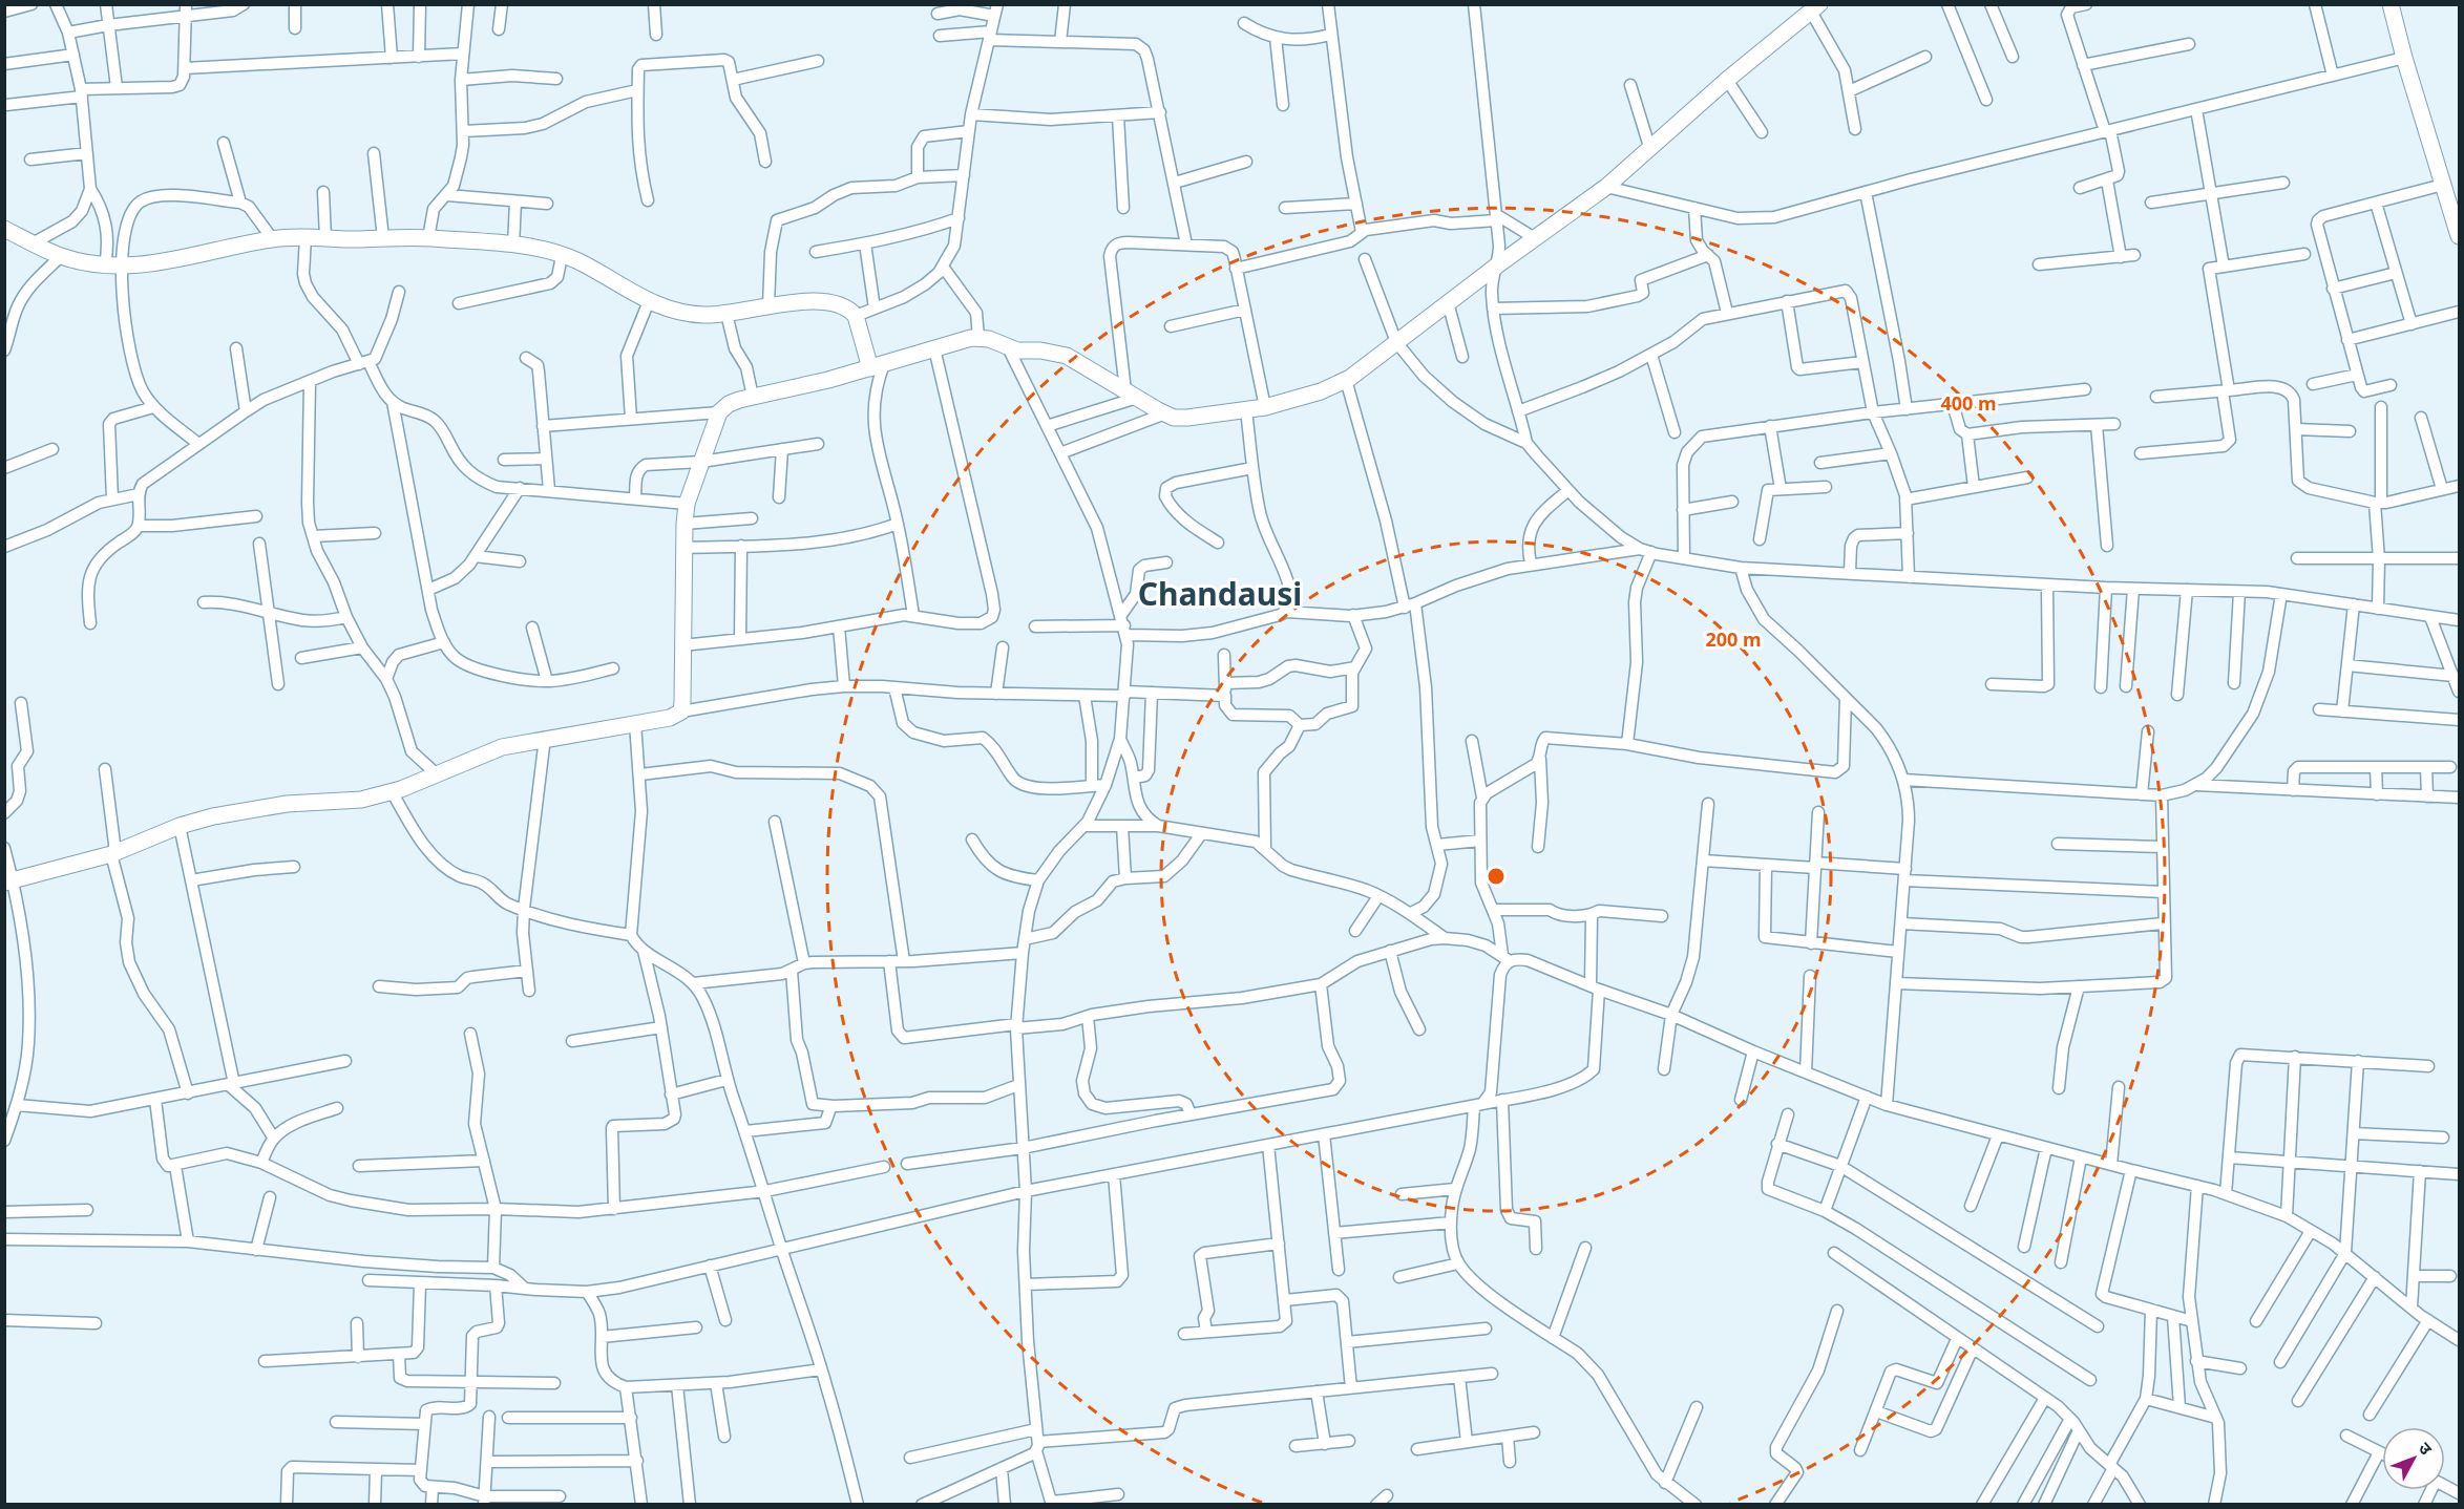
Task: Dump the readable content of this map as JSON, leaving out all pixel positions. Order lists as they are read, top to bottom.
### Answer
{
  "districts": ["Chandausi"],
  "north": "top right",
  "rings": ["400 m", "200 m"]
}
